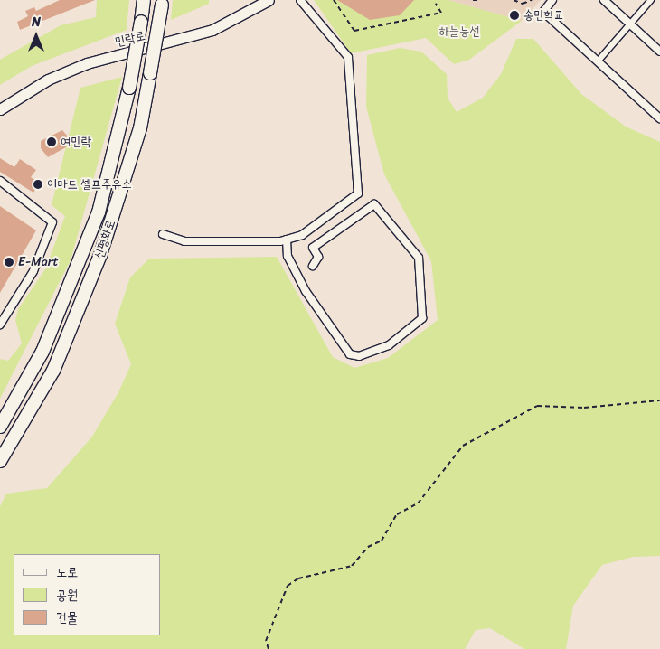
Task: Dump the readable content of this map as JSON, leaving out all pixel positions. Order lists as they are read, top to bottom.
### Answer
{
  "streets": {
    "highway": ["신평화로"],
    "main road": ["민락로"]
  },
  "parks": ["하늘능선"],
  "places": [
    "송민학교",
    "여민락",
    "이마트 셀프주유소",
    "E-Mart"
  ],
  "legend": ["도로", "공원", "건물"],
  "north": "top"
}
